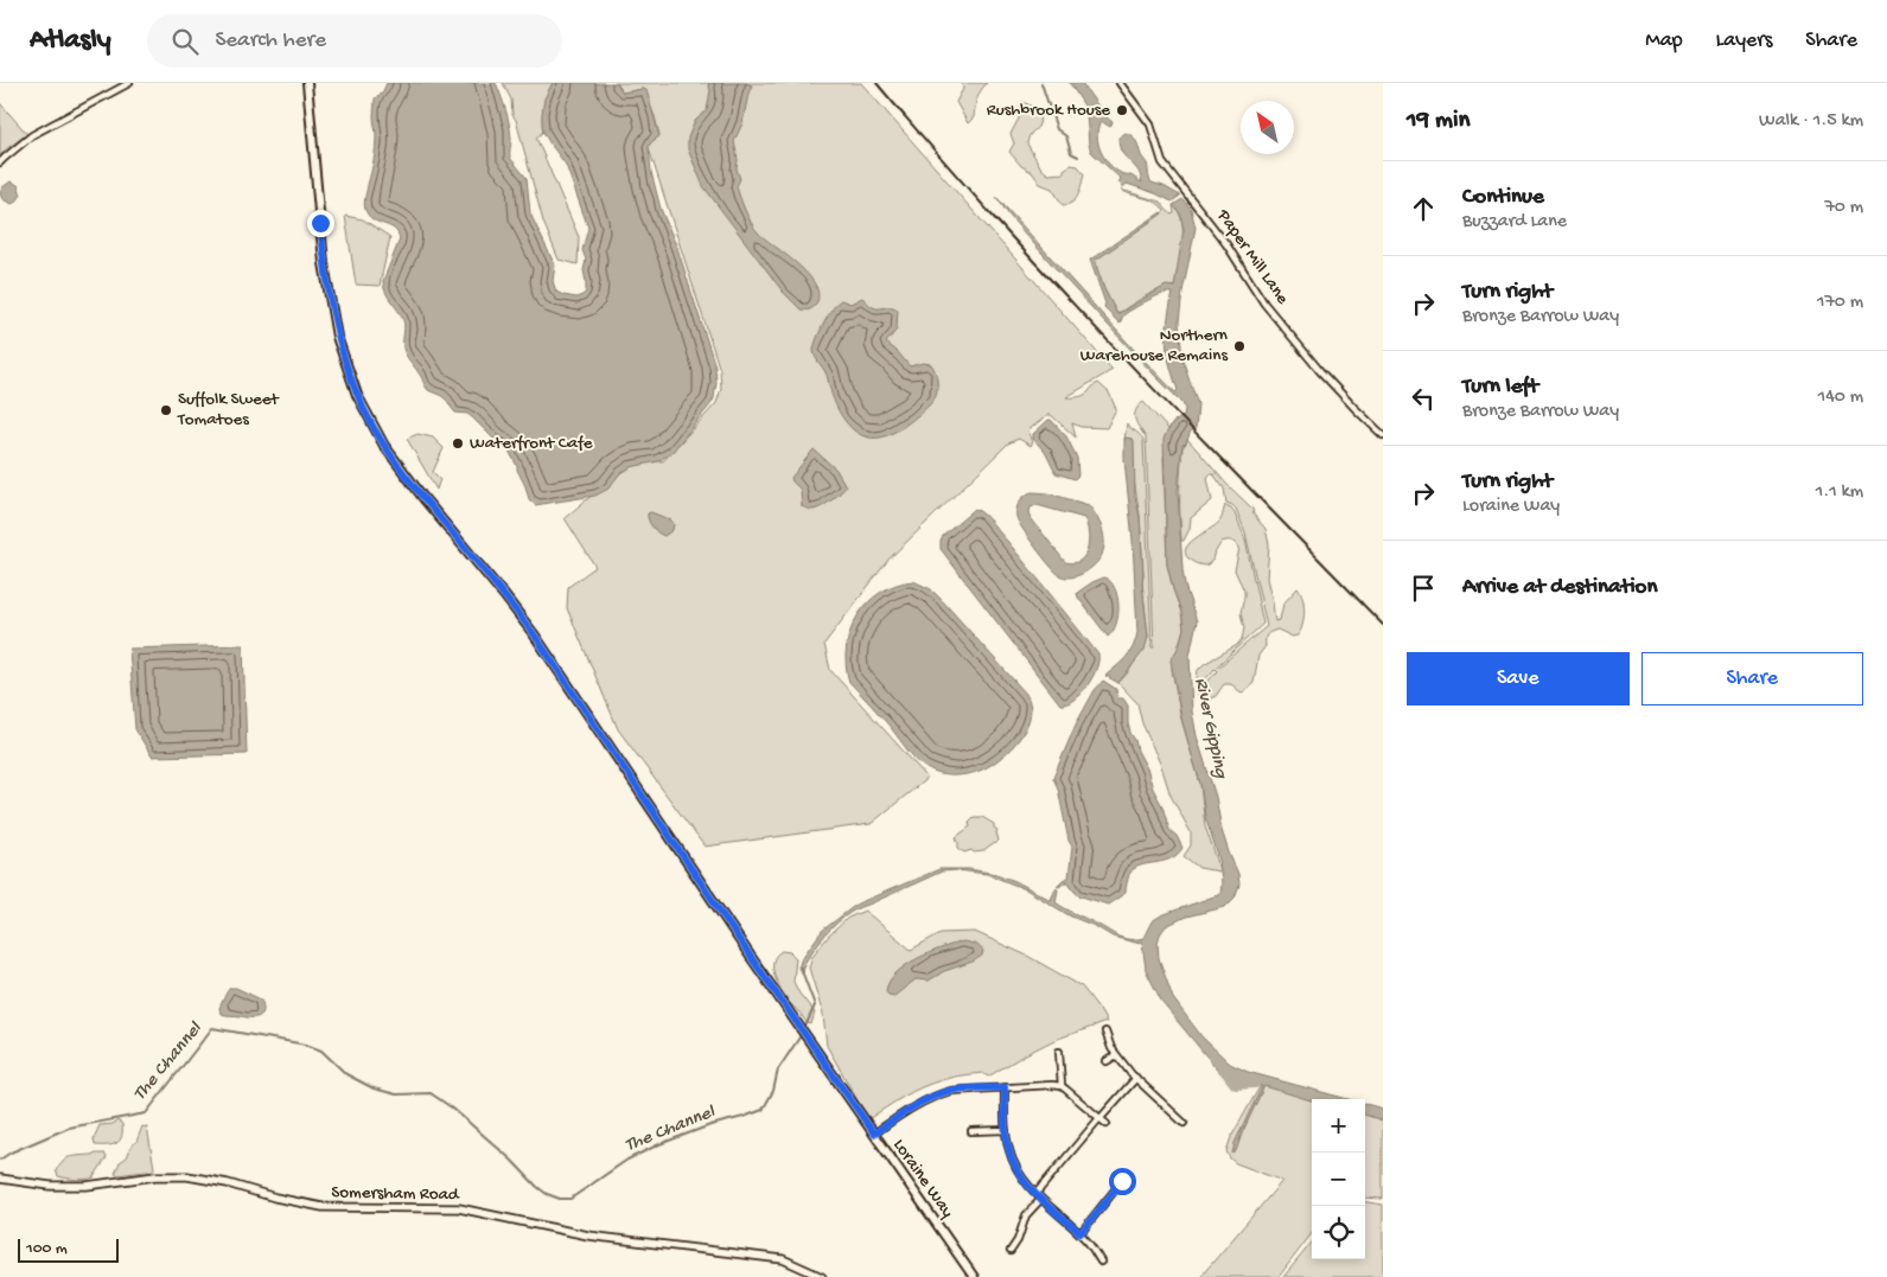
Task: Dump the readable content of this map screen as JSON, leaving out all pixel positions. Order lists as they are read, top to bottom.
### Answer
{
  "streets": {
    "main road": ["Loraine Way"],
    "street": ["Paper Mill Lane", "Somersham Road"]
  },
  "water": ["River Gipping", "The Channel"],
  "places": [
    "Rushbrook House",
    "Northern Warehouse Remains",
    "Suffolk Sweet Tomatoes",
    "Waterfront Cafe"
  ],
  "scale_bar": "100 m",
  "north": "top left",
  "page": {
    "header": "Atlasly",
    "search": "Search here",
    "nav": ["Map", "Layers", "Share"],
    "heading": ["19 min", "Walk · 1.5 km"],
    "list": [
      ["Continue", "Buzzard Lane", "70 m"],
      ["Turn right", "Bronze Barrow Way", "170 m"],
      ["Turn left", "Bronze Barrow Way", "140 m"],
      ["Turn right", "Loraine Way", "1.1 km"],
      "Arrive at destination"
    ],
    "buttons": ["Save", "Share"],
    "map_buttons": ["+", "−"],
    "scale": "100 m"
  }
}
